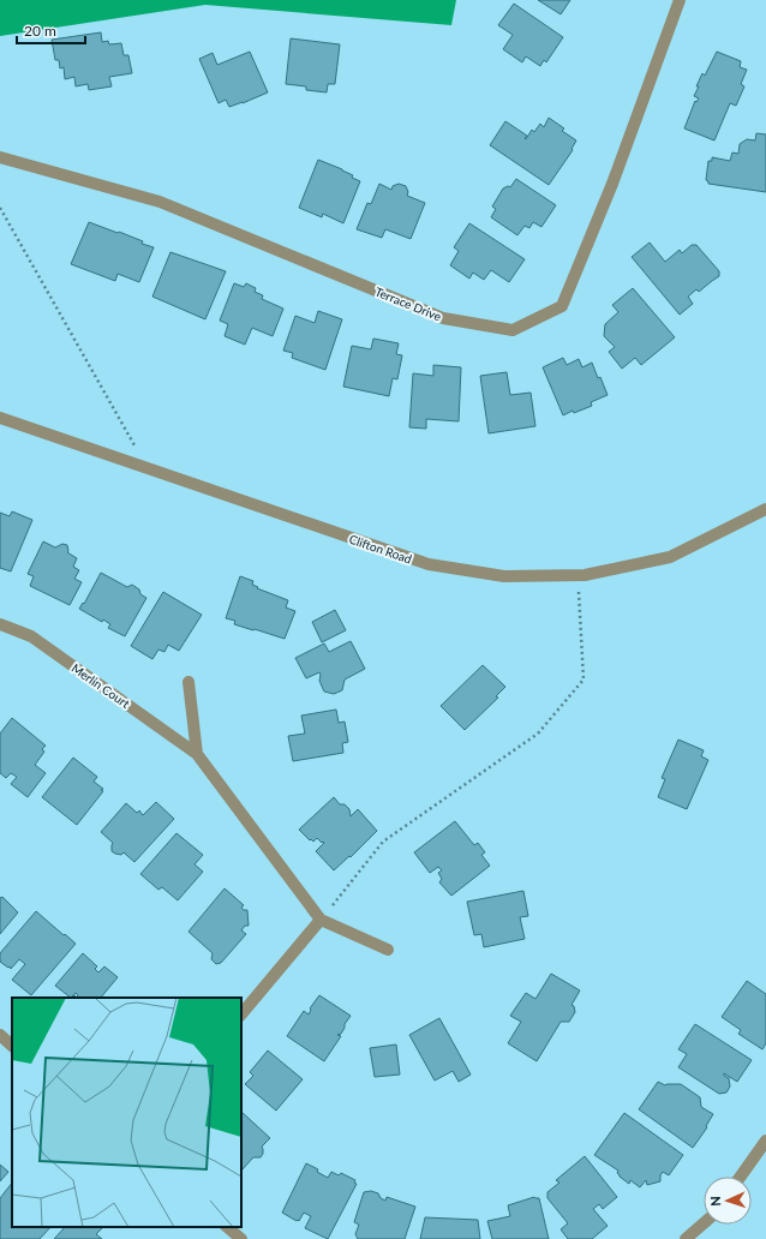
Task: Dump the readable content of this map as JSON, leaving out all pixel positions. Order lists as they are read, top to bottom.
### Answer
{
  "streets": {
    "street": ["Terrace Drive", "Clifton Road", "Merlin Court"]
  },
  "scale_bar": "20 m",
  "north": "left"
}
